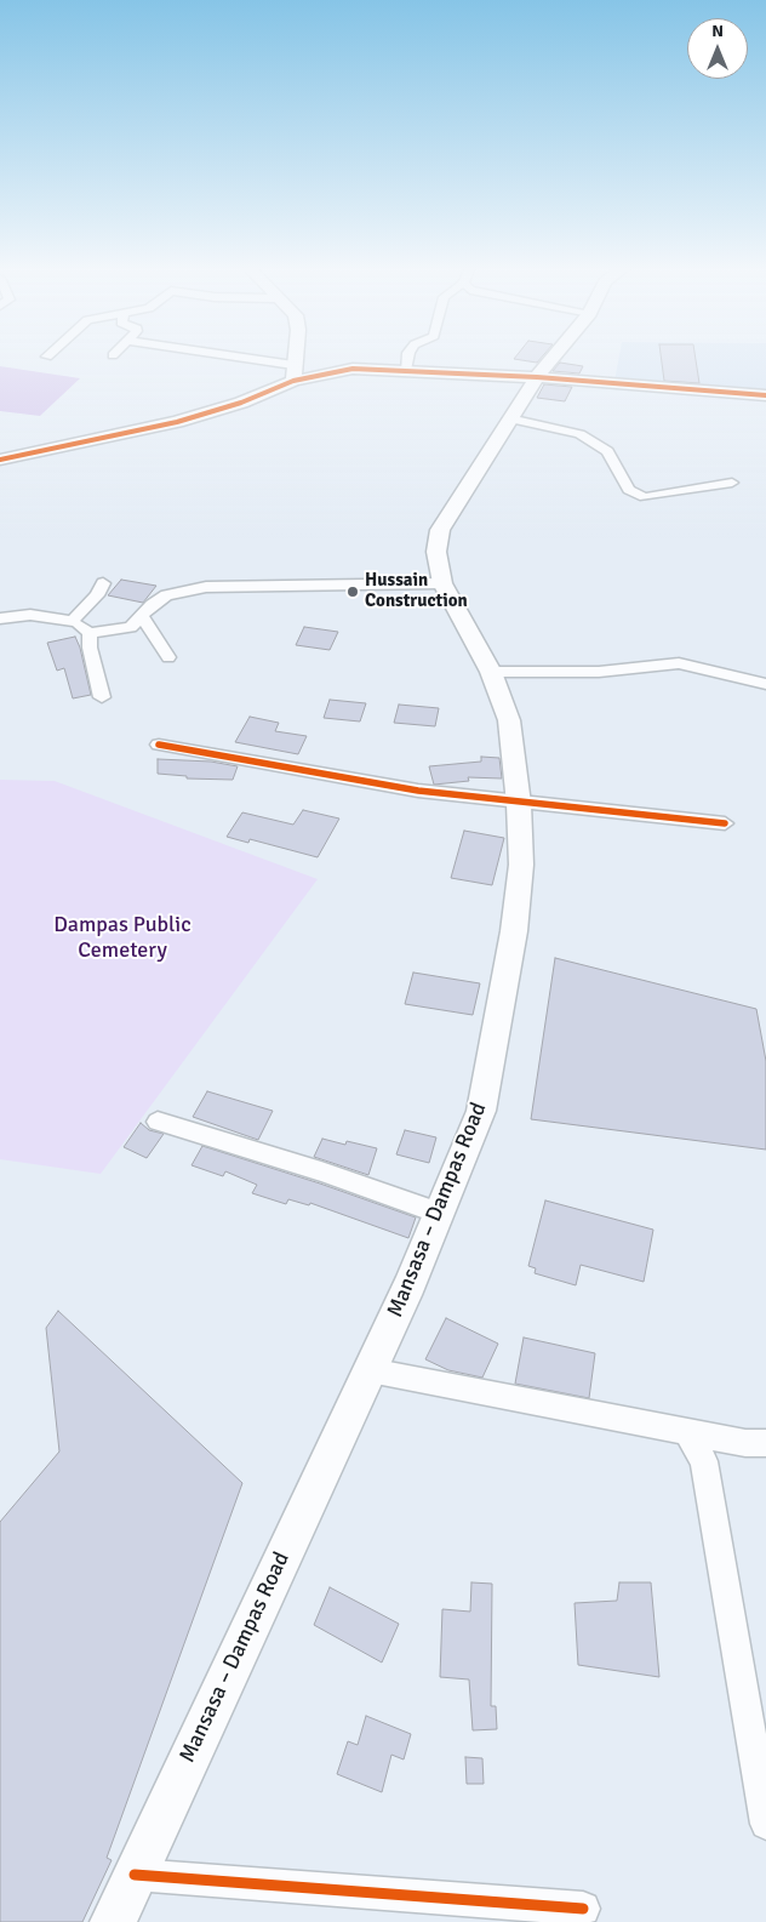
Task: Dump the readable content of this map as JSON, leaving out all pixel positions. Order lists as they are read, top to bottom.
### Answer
{
  "streets": {
    "main road": ["Mansasa – Dampas Road"]
  },
  "parks": ["Dampas Public Cemetery"],
  "places": ["Hussain Construction"],
  "north": "top"
}
